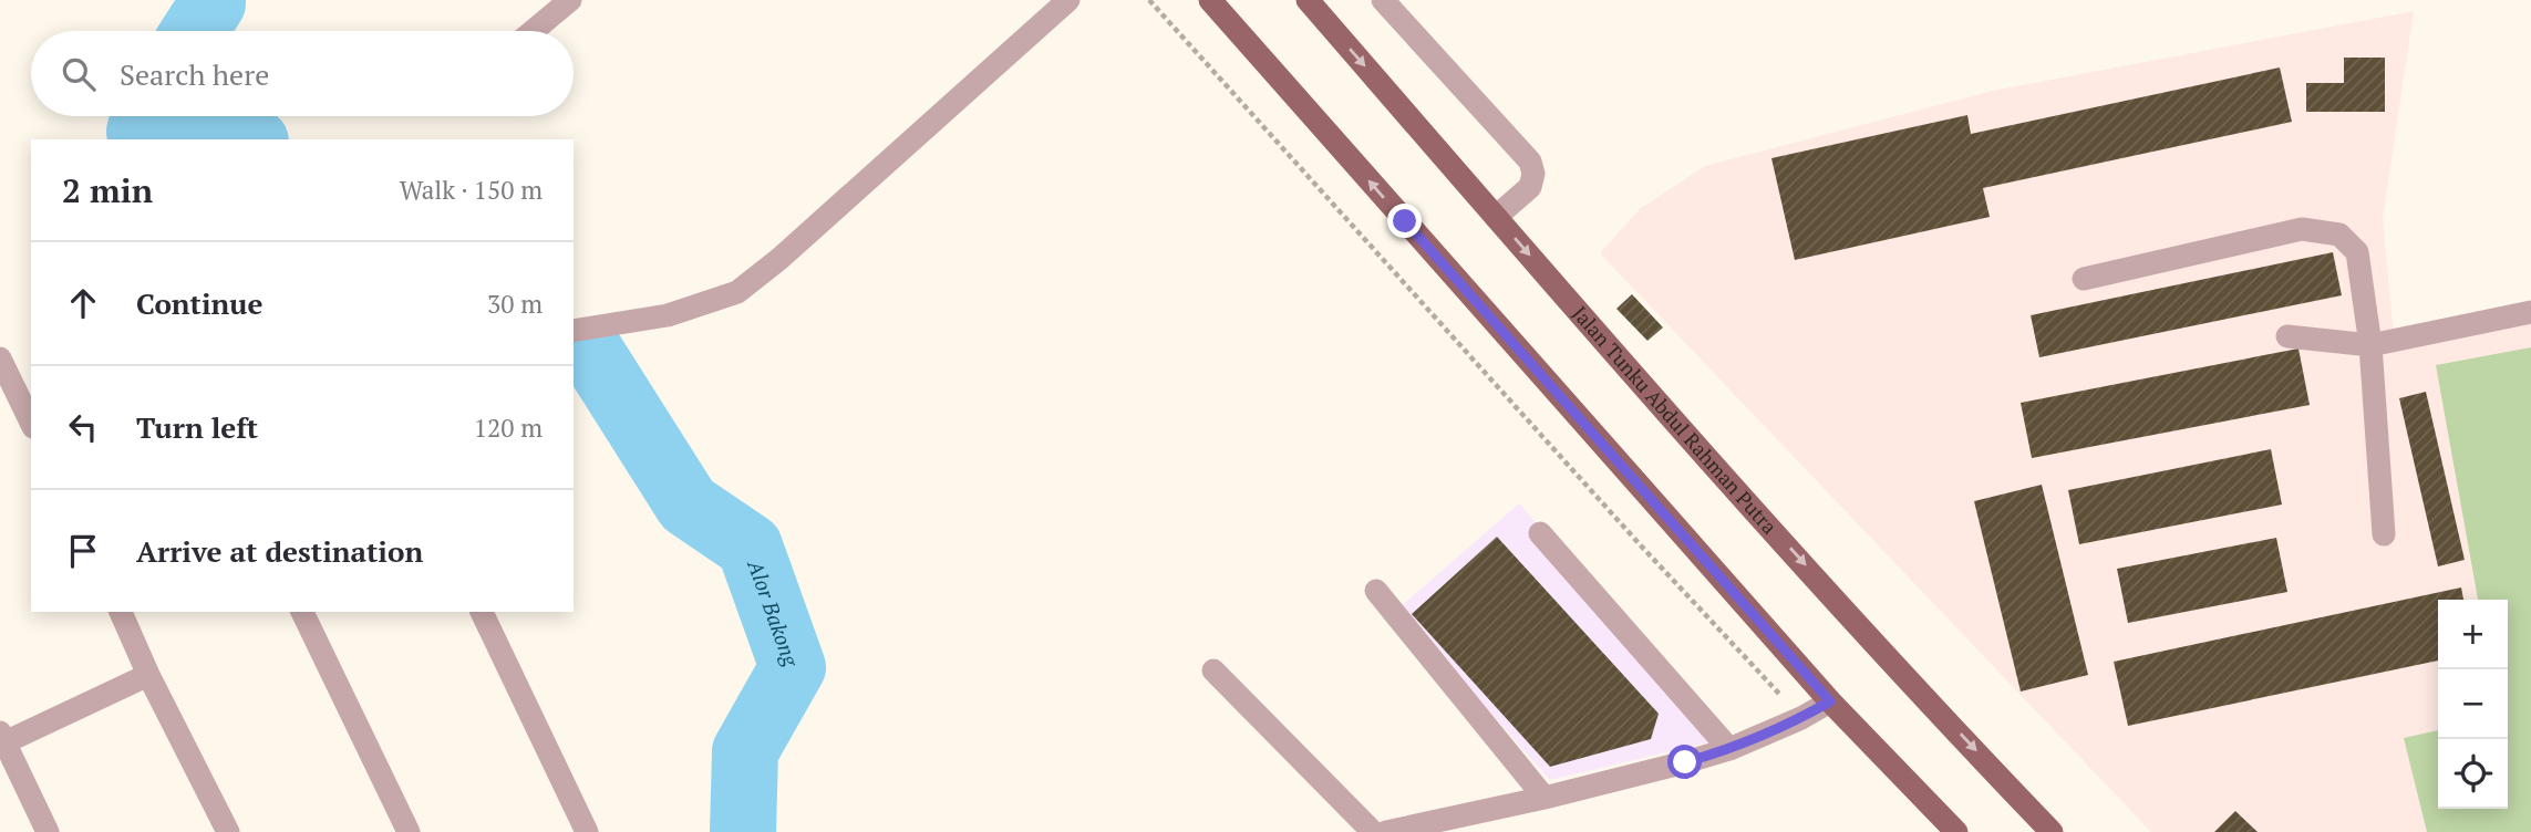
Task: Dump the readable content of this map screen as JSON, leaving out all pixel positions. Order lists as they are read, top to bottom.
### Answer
{
  "streets": {
    "main road": ["Jalan Tunku Abdul Rahman Putra"]
  },
  "water": ["Alor Bakong"],
  "page": {
    "search": "Search here",
    "heading": ["2 min", "Walk · 150 m"],
    "list": [
      ["Continue", "30 m"],
      ["Turn left", "120 m"],
      "Arrive at destination"
    ],
    "map_buttons": ["+", "−"]
  }
}
